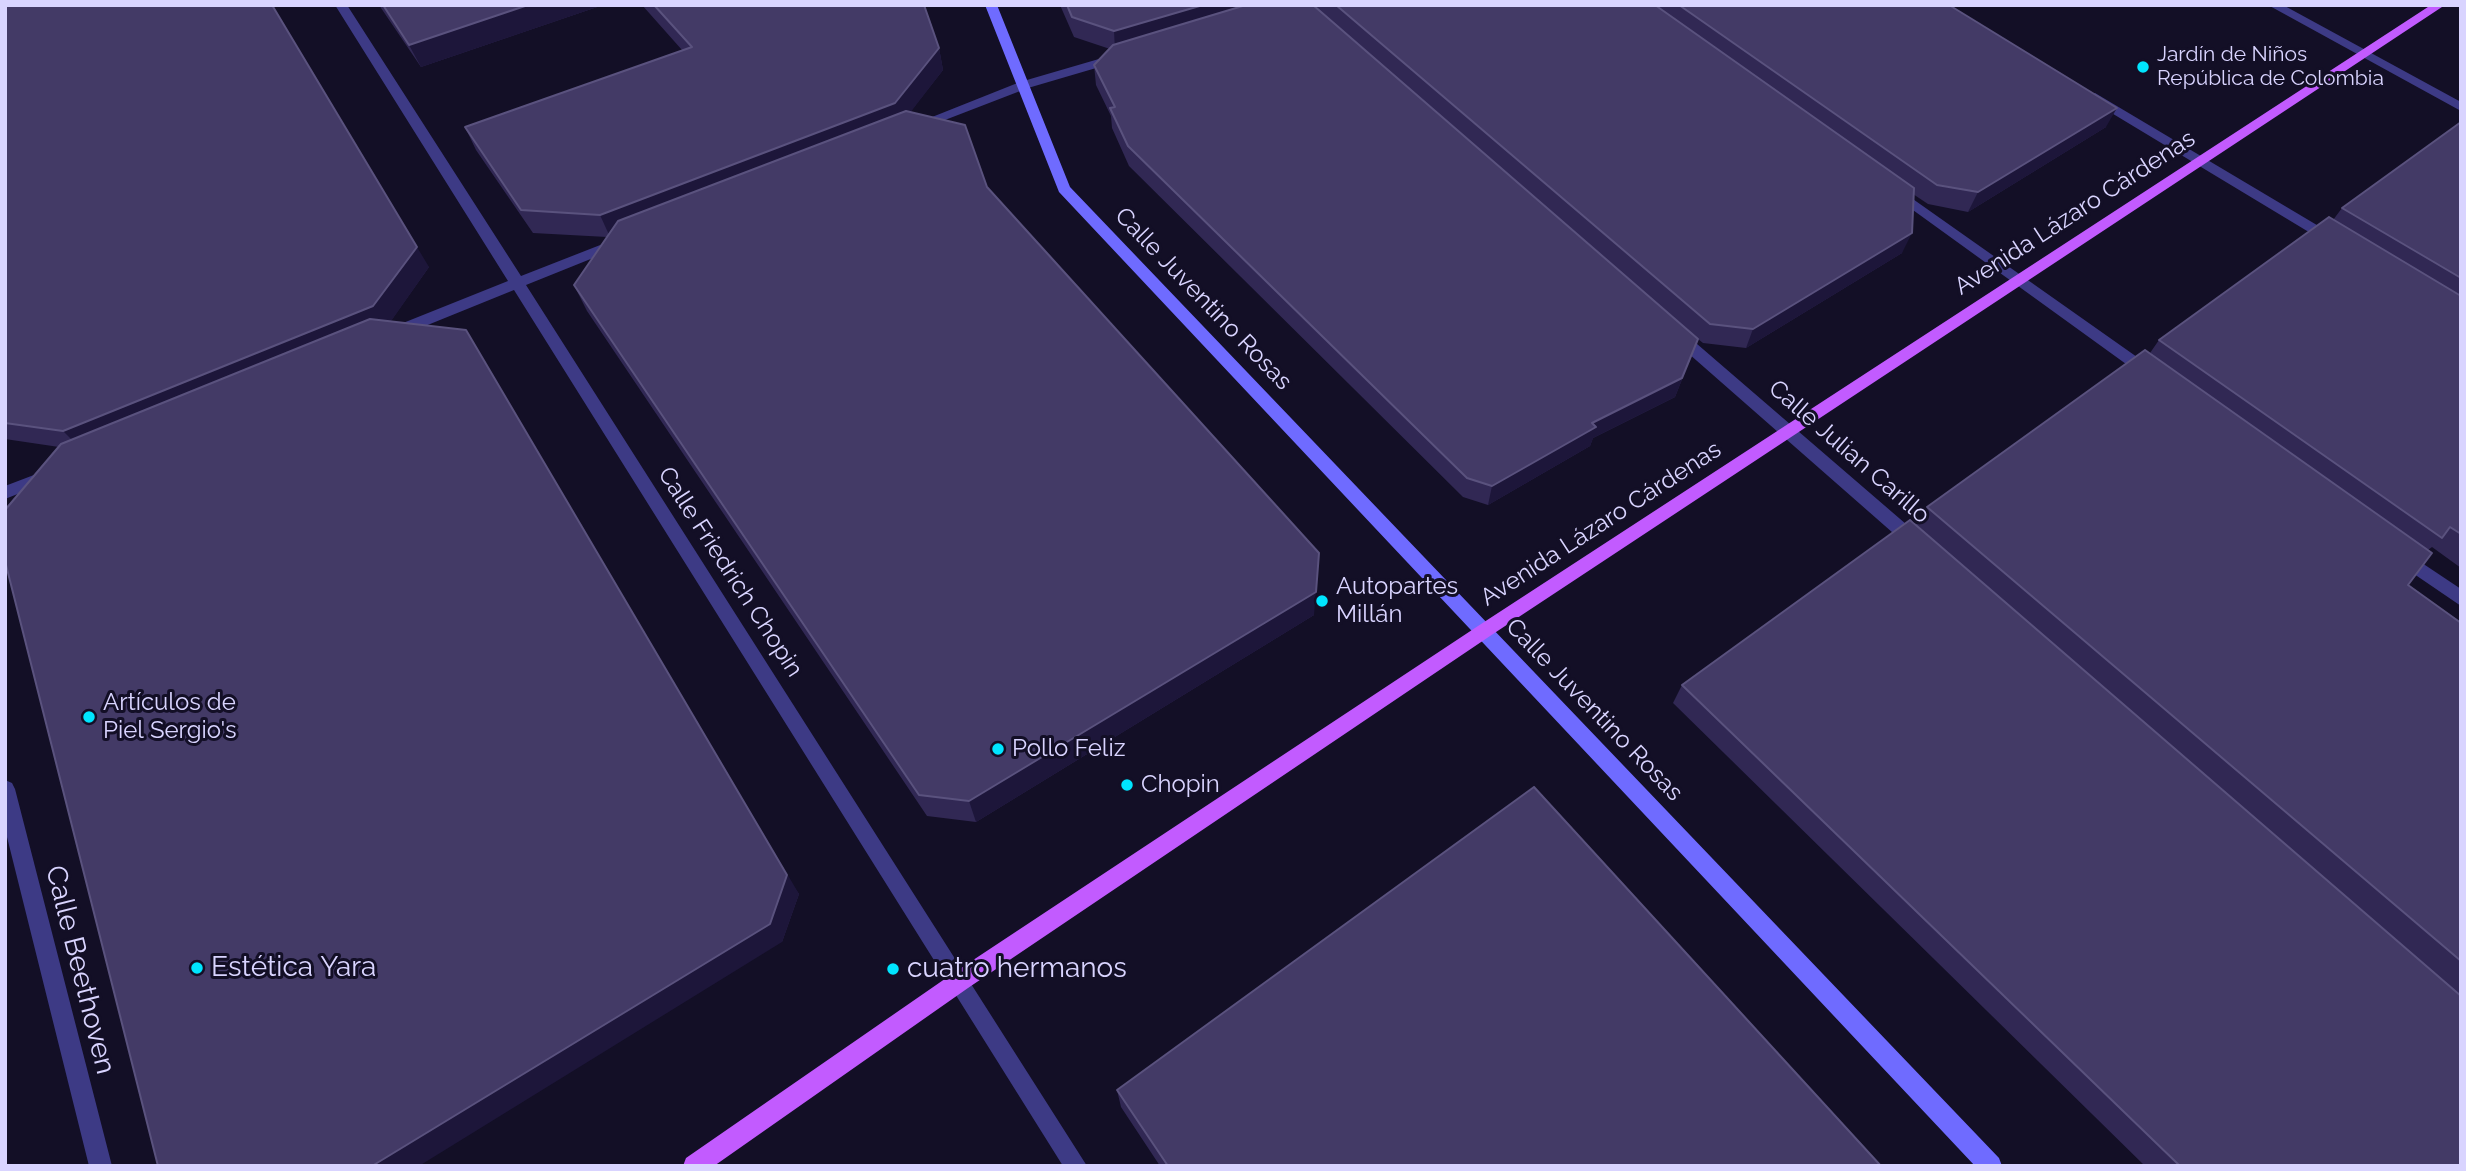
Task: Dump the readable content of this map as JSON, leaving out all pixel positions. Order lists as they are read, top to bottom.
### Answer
{
  "streets": {
    "main road": ["Avenida Lázaro Cárdenas"],
    "street": [
      "Calle Juventino Rosas",
      "Calle Julian Carillo",
      "Calle Friedrich Chopin",
      "Calle Beethoven"
    ]
  },
  "crossings": [
    ["Avenida Lázaro Cárdenas", "Calle Juventino Rosas"],
    ["Avenida Lázaro Cárdenas", "Calle Julian Carillo"],
    ["Avenida Lázaro Cárdenas", "Calle Friedrich Chopin"]
  ],
  "places": [
    "Jardín de Niños República de Colombia",
    "Autopartes Millán",
    "Artículos de Piel Sergio's",
    "Pollo Feliz",
    "Chopin",
    "Estética Yara",
    "cuatro hermanos"
  ]
}
